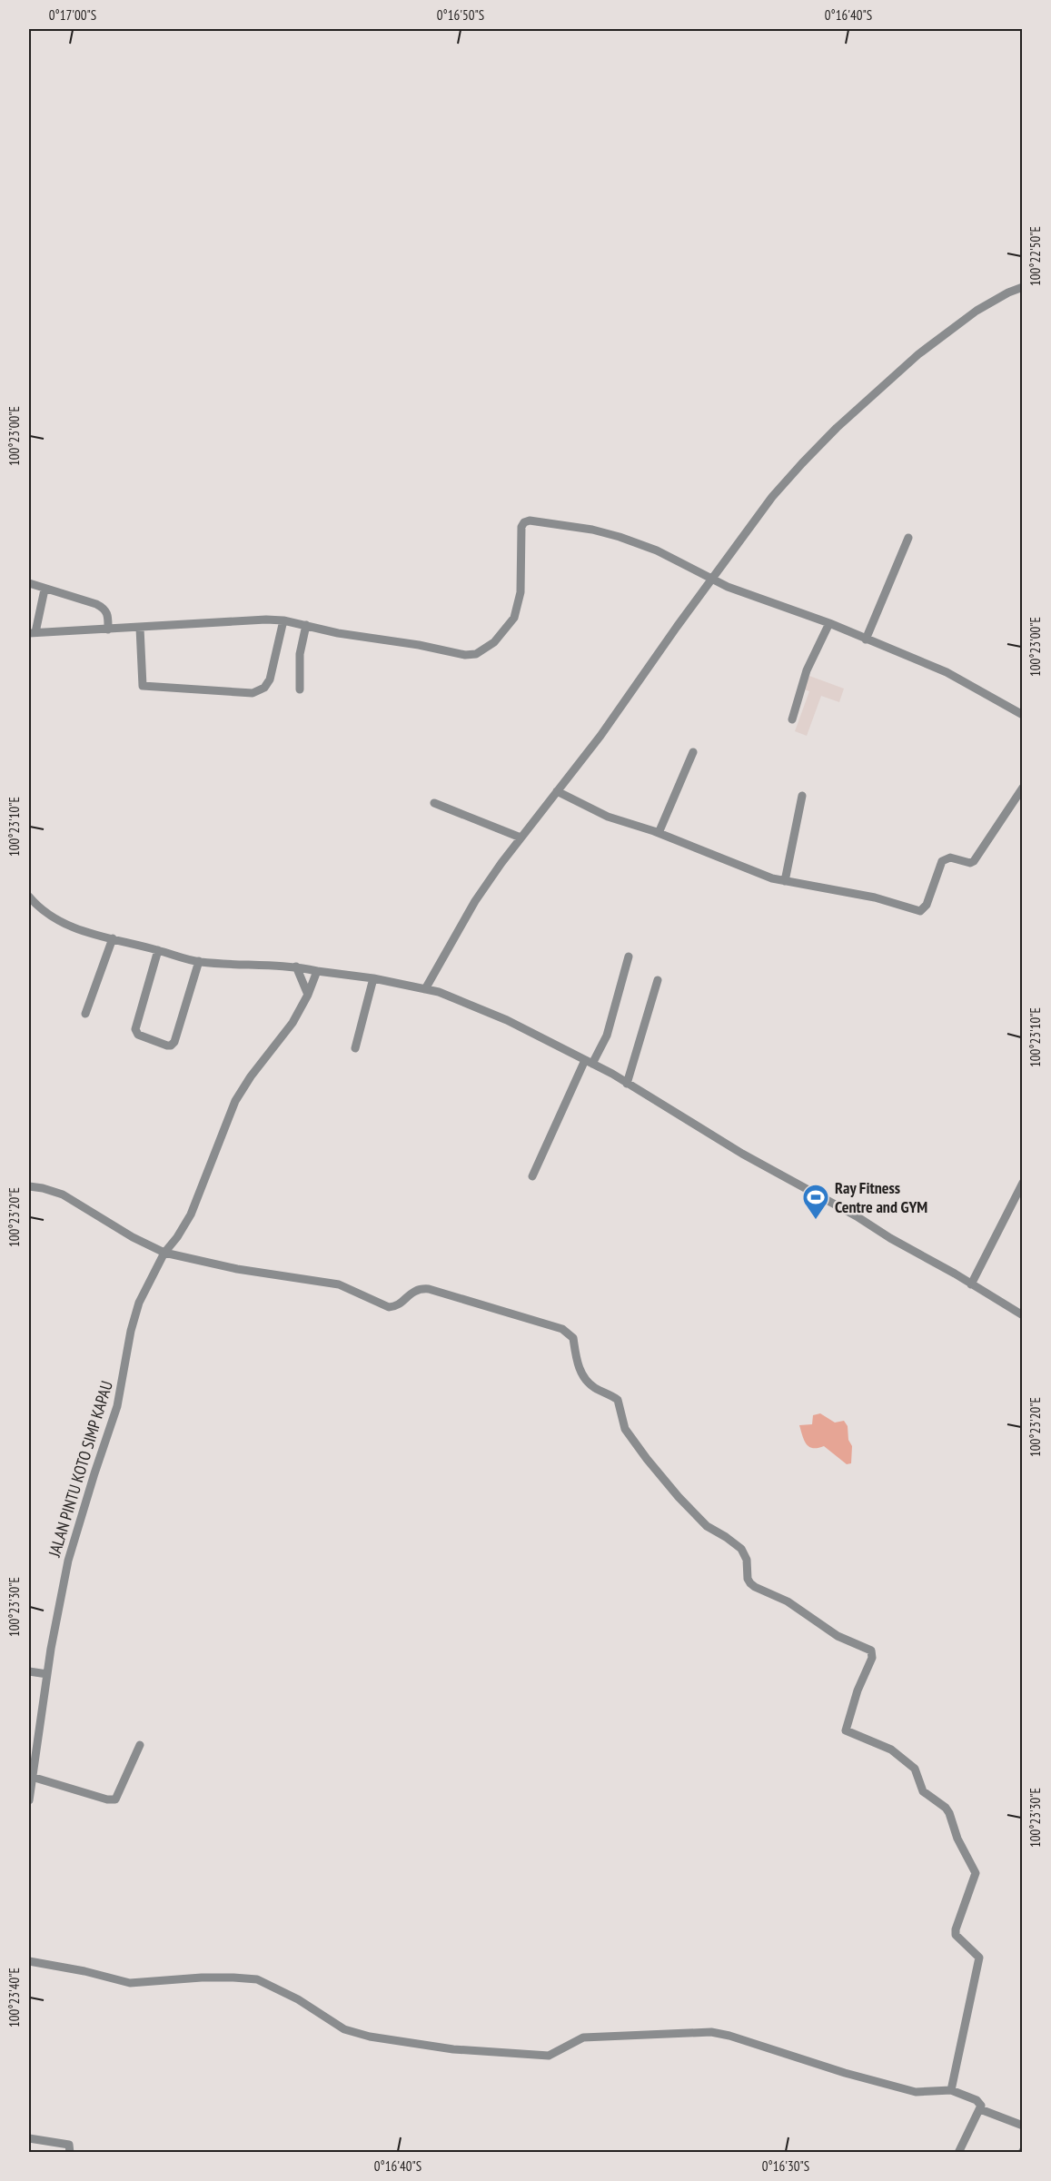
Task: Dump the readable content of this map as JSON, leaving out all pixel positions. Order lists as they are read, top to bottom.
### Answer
{
  "streets": {
    "street": ["JALAN PINTU KOTO SIMP KAPAU"]
  },
  "places": {
    "sports": ["Ray Fitness Centre and GYM"]
  },
  "coordinates": [
    "0°17'00\"S",
    "0°16'50\"S",
    "0°16'40\"S",
    "100°22'50\"E",
    "100°23'00\"E",
    "100°23'10\"E",
    "100°23'20\"E",
    "100°23'30\"E",
    "100°23'40\"E",
    "0°16'30\"S"
  ]
}
